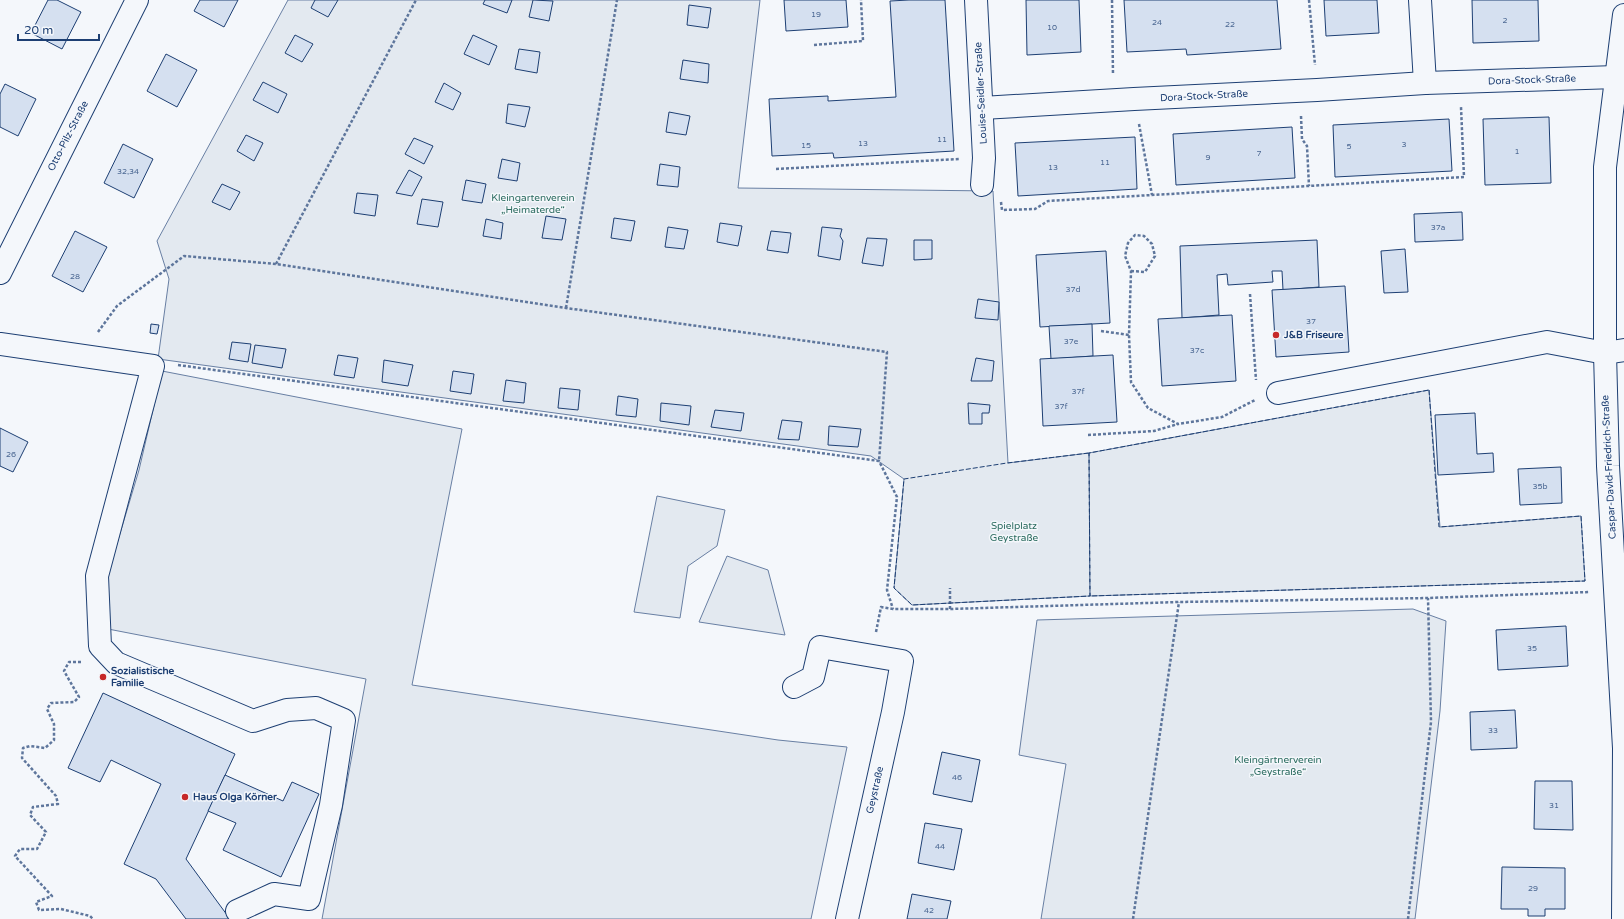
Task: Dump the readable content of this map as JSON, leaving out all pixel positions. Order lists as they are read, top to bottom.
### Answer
{
  "streets": {
    "street": [
      "Dora-Stock-Straße",
      "Louise-Seidler-Straße",
      "Otto-Pilz-Straße",
      "Caspar-David-Friedrich-Straße",
      "Geystraße"
    ]
  },
  "crossings": [
    ["Dora-Stock-Straße", "Louise-Seidler-Straße"],
    ["Dora-Stock-Straße", "Caspar-David-Friedrich-Straße"]
  ],
  "parks": ["Kleingartenverein „Heimaterde“", "Spielplatz Geystraße", "Kleingärtnerverein „Geystraße“"],
  "places": ["J&B Friseure", "Sozialistische Familie", "Haus Olga Körner"],
  "house_numbers": [
    "19",
    "2",
    "24",
    "22",
    "10",
    "11",
    "13",
    "3",
    "15",
    "5",
    "1",
    "7",
    "9",
    "11",
    "13",
    "32,34",
    "37a",
    "28",
    "37d",
    "37",
    "37e",
    "37c",
    "37f",
    "37f",
    "26",
    "35b",
    "35",
    "33",
    "46",
    "31",
    "44",
    "29",
    "42"
  ],
  "scale_bar": "20 m"
}
